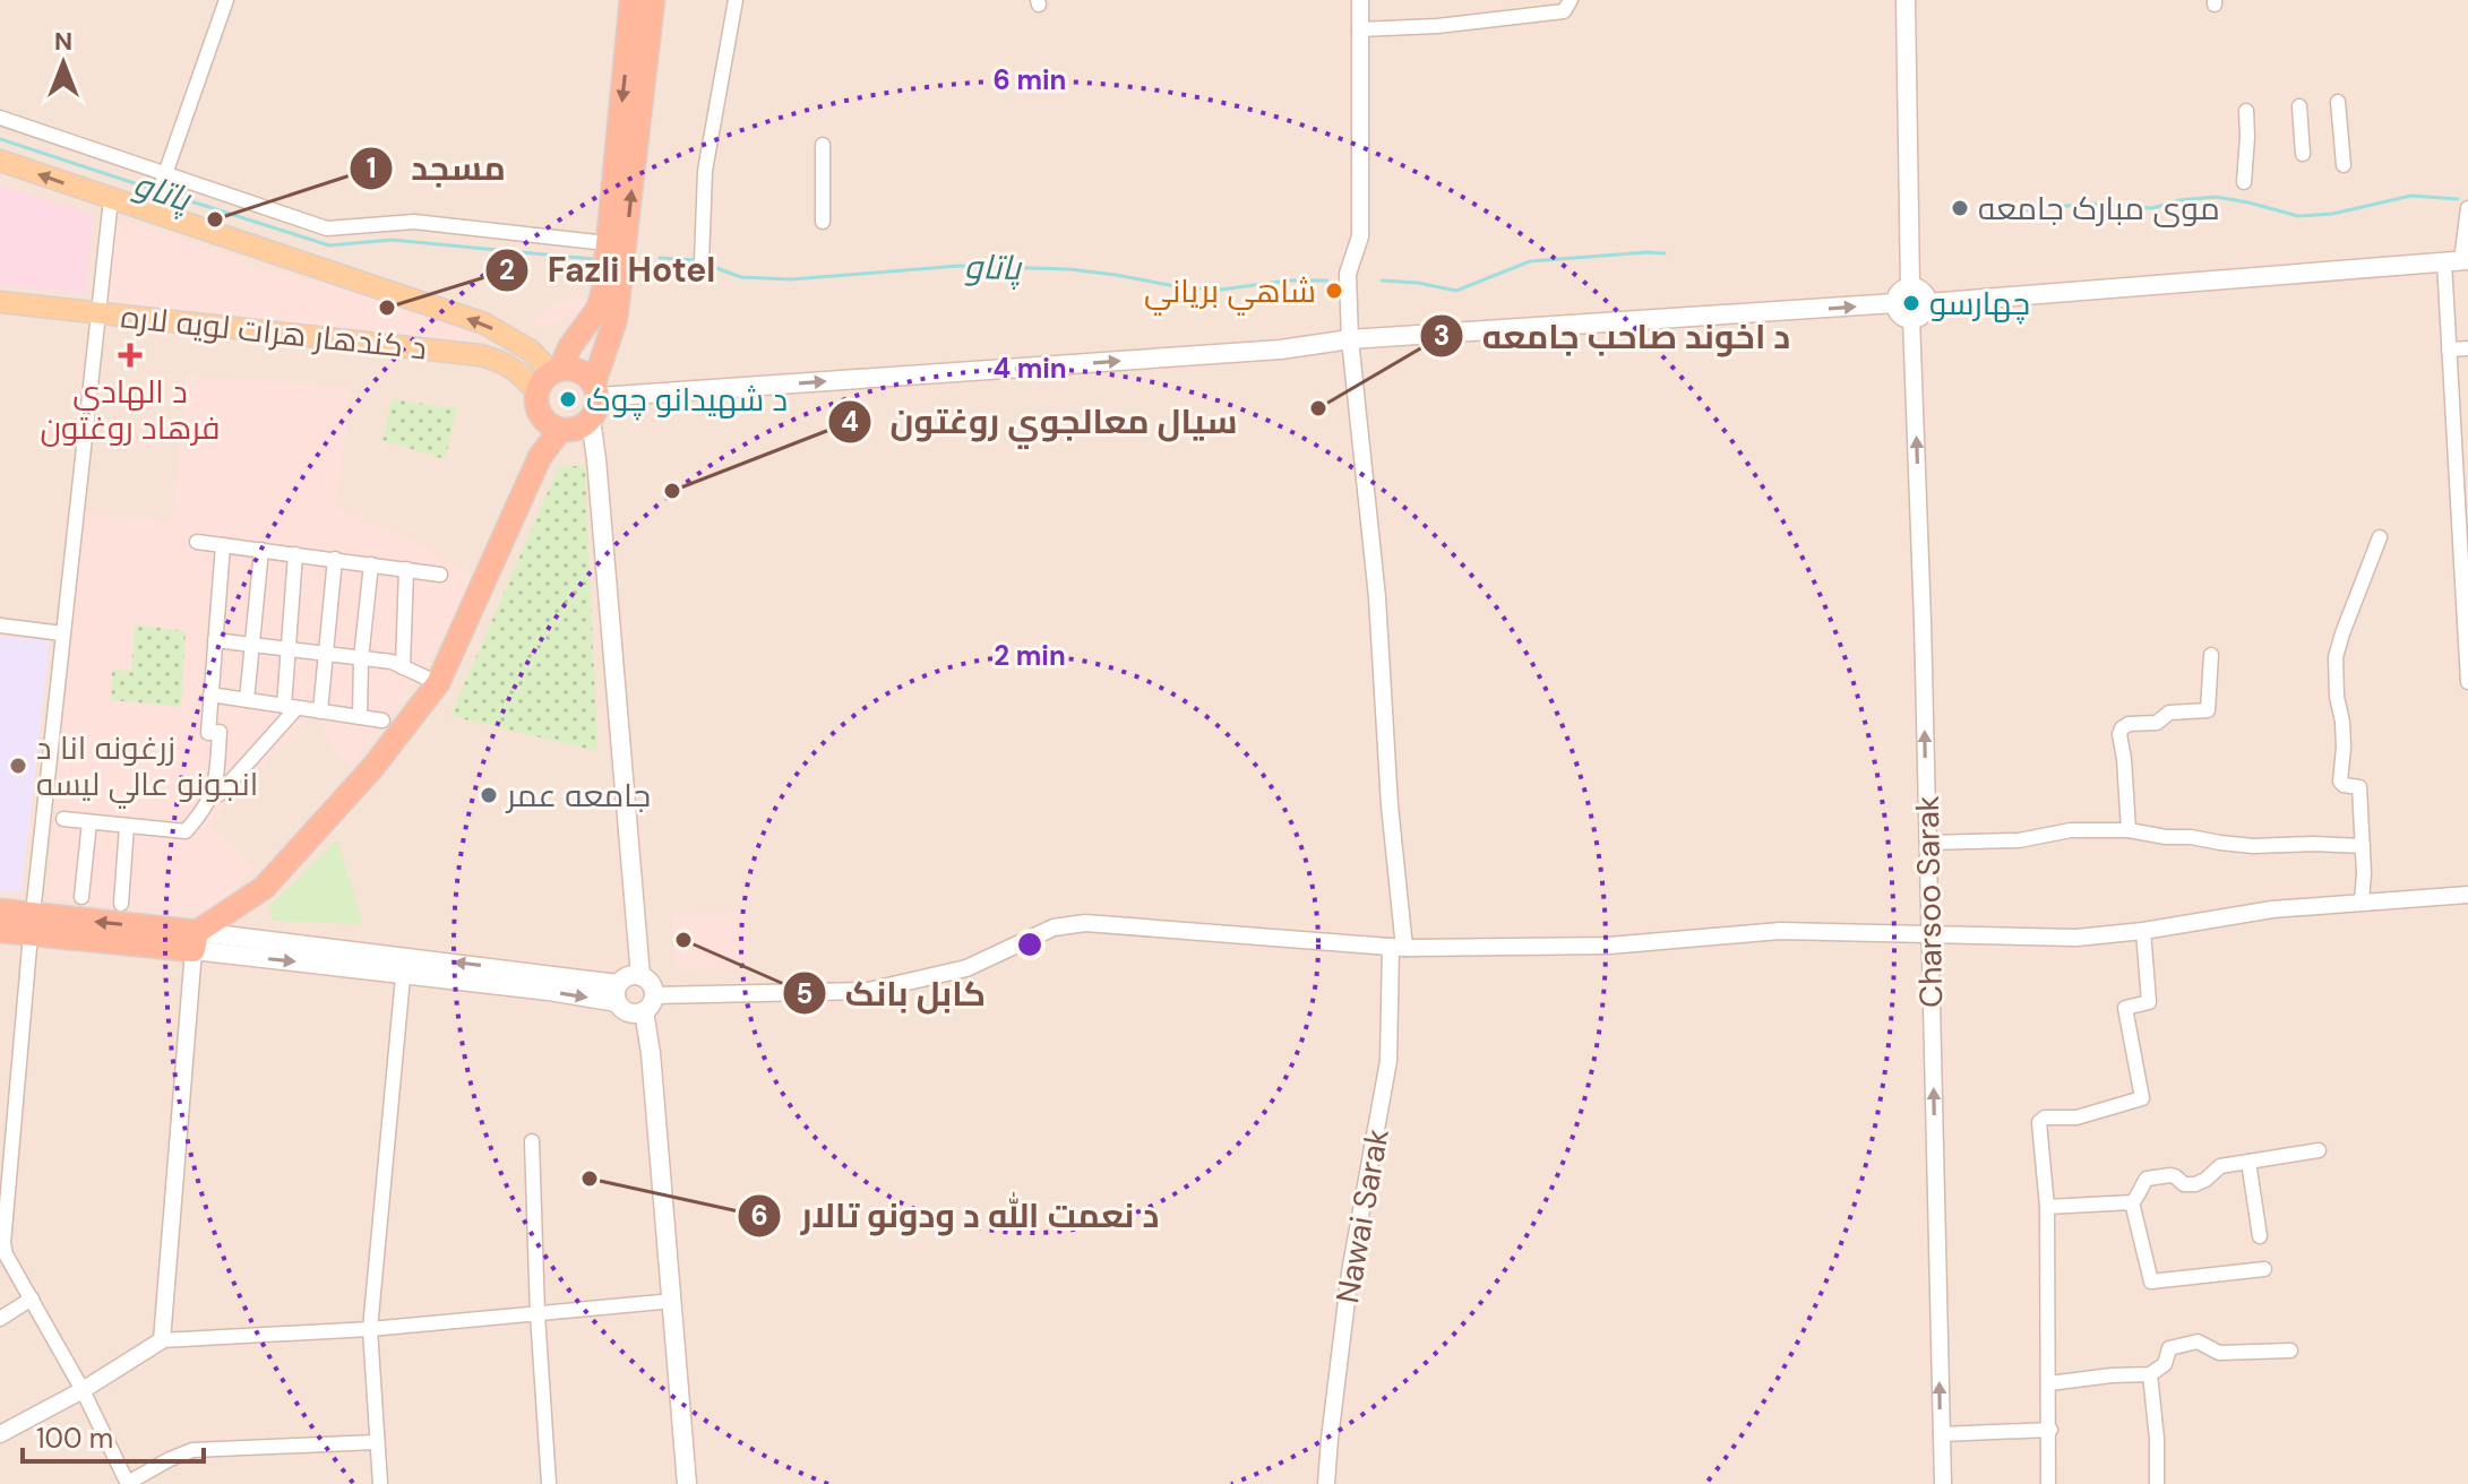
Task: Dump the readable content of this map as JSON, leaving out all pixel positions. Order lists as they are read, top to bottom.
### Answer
{
  "streets": {
    "main road": ["د کندهار هرات لویه لاره"],
    "street": ["Charsoo Sarak", "Nawai Sarak"]
  },
  "one_way": ["Charsoo Sarak"],
  "water": ["پاتاو"],
  "places": {
    "other": [
      "موی مبارک جامعه",
      "مسجد",
      "شاهي برياني",
      "چهارسو",
      "Fazli Hotel",
      "د شهيدانو چوک",
      "د اخوند صاحب جامعه",
      "سيال معالجوي روغتون",
      "زرغونه انا د انجونو عالي لیسه",
      "جامعه عمر",
      "کابل بانک",
      "د نعمت الله د ودونو تالار"
    ],
    "health": ["د الهادي فرهاد روغتون"]
  },
  "scale_bar": "100 m",
  "north": "top",
  "rings": ["6 min", "4 min", "2 min"]
}
